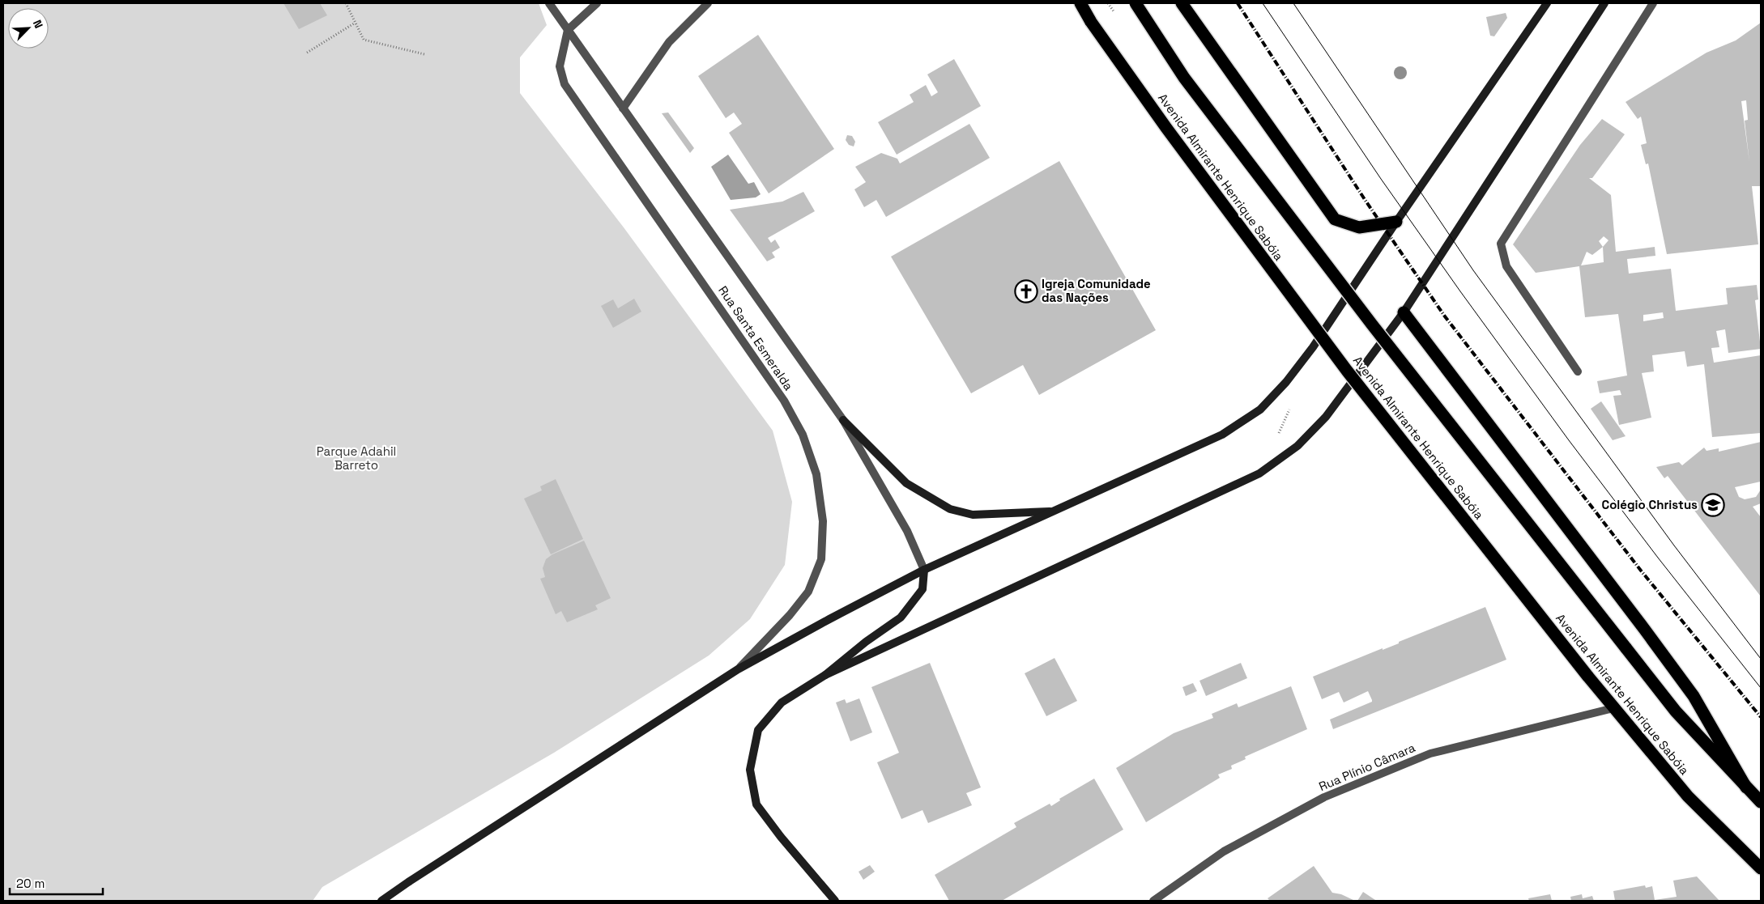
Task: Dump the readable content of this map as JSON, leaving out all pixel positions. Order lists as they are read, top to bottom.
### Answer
{
  "streets": {
    "highway": ["Avenida Almirante Henrique Sabóia"],
    "street": ["Rua Santa Esmeralda", "Rua Plínio Câmara"]
  },
  "crossings": [
    ["Avenida Almirante Henrique Sabóia", "Rua Plínio Câmara"]
  ],
  "parks": ["Parque Adahil Barreto"],
  "places": {
    "church": ["Igreja Comunidade das Nações"],
    "school or university": ["Colégio Christus"]
  },
  "scale_bar": "20 m",
  "north": "top right"
}
